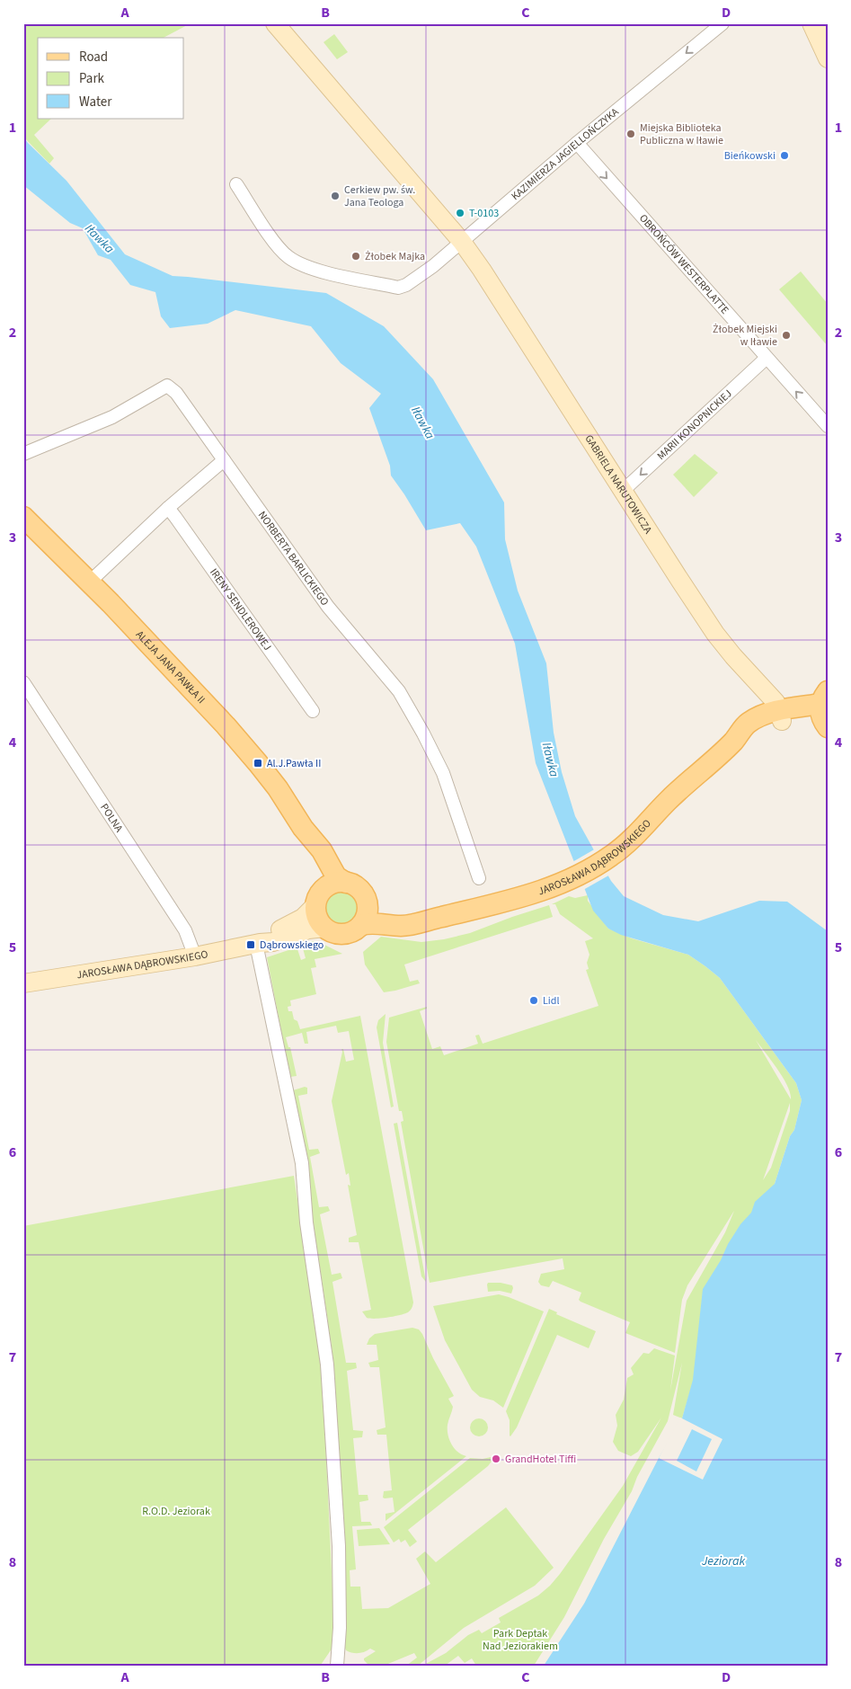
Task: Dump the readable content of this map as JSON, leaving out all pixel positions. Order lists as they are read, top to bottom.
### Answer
{
  "streets": {
    "main road": ["ALEJA JANA PAWŁA II", "JAROSŁAWA DĄBROWSKIEGO"],
    "street": [
      "KAZIMIERZA JAGIELLOŃCZYKA",
      "OBROŃCÓW WESTERPLATTE",
      "MARII KONOPNICKIEJ",
      "GABRIELA NARUTOWICZA",
      "NORBERTA BARLICKIEGO",
      "IRENY SENDLEROWEJ",
      "POLNA"
    ]
  },
  "crossings": [
    ["KAZIMIERZA JAGIELLOŃCZYKA", "OBROŃCÓW WESTERPLATTE"],
    ["KAZIMIERZA JAGIELLOŃCZYKA", "GABRIELA NARUTOWICZA"],
    ["OBROŃCÓW WESTERPLATTE", "MARII KONOPNICKIEJ"],
    ["MARII KONOPNICKIEJ", "GABRIELA NARUTOWICZA"],
    ["GABRIELA NARUTOWICZA", "JAROSŁAWA DĄBROWSKIEGO"],
    ["ALEJA JANA PAWŁA II", "JAROSŁAWA DĄBROWSKIEGO"],
    ["POLNA", "JAROSŁAWA DĄBROWSKIEGO"]
  ],
  "one_way": ["MARII KONOPNICKIEJ"],
  "water": ["Iławka", "Jeziorak"],
  "parks": ["R.O.D. Jeziorak", "Park Deptak Nad Jeziorakiem"],
  "places": {
    "other": [
      "Miejska Biblioteka Publiczna w Iławie",
      "Bieńkowski",
      "Cerkiew pw. św. Jana Teologa",
      "T-0103",
      "Żłobek Majka",
      "Żłobek Miejski w Iławie",
      "Lidl",
      "GrandHotel Tiffi"
    ],
    "transit": ["Al.J.Pawła II", "Dąbrowskiego"]
  },
  "legend": ["Road", "Park", "Water"],
  "grid": {
    "columns": [
      "A",
      "B",
      "C",
      "D"
    ],
    "rows": [
      "1",
      "2",
      "3",
      "4",
      "5",
      "6",
      "7",
      "8"
    ]
  }
}
